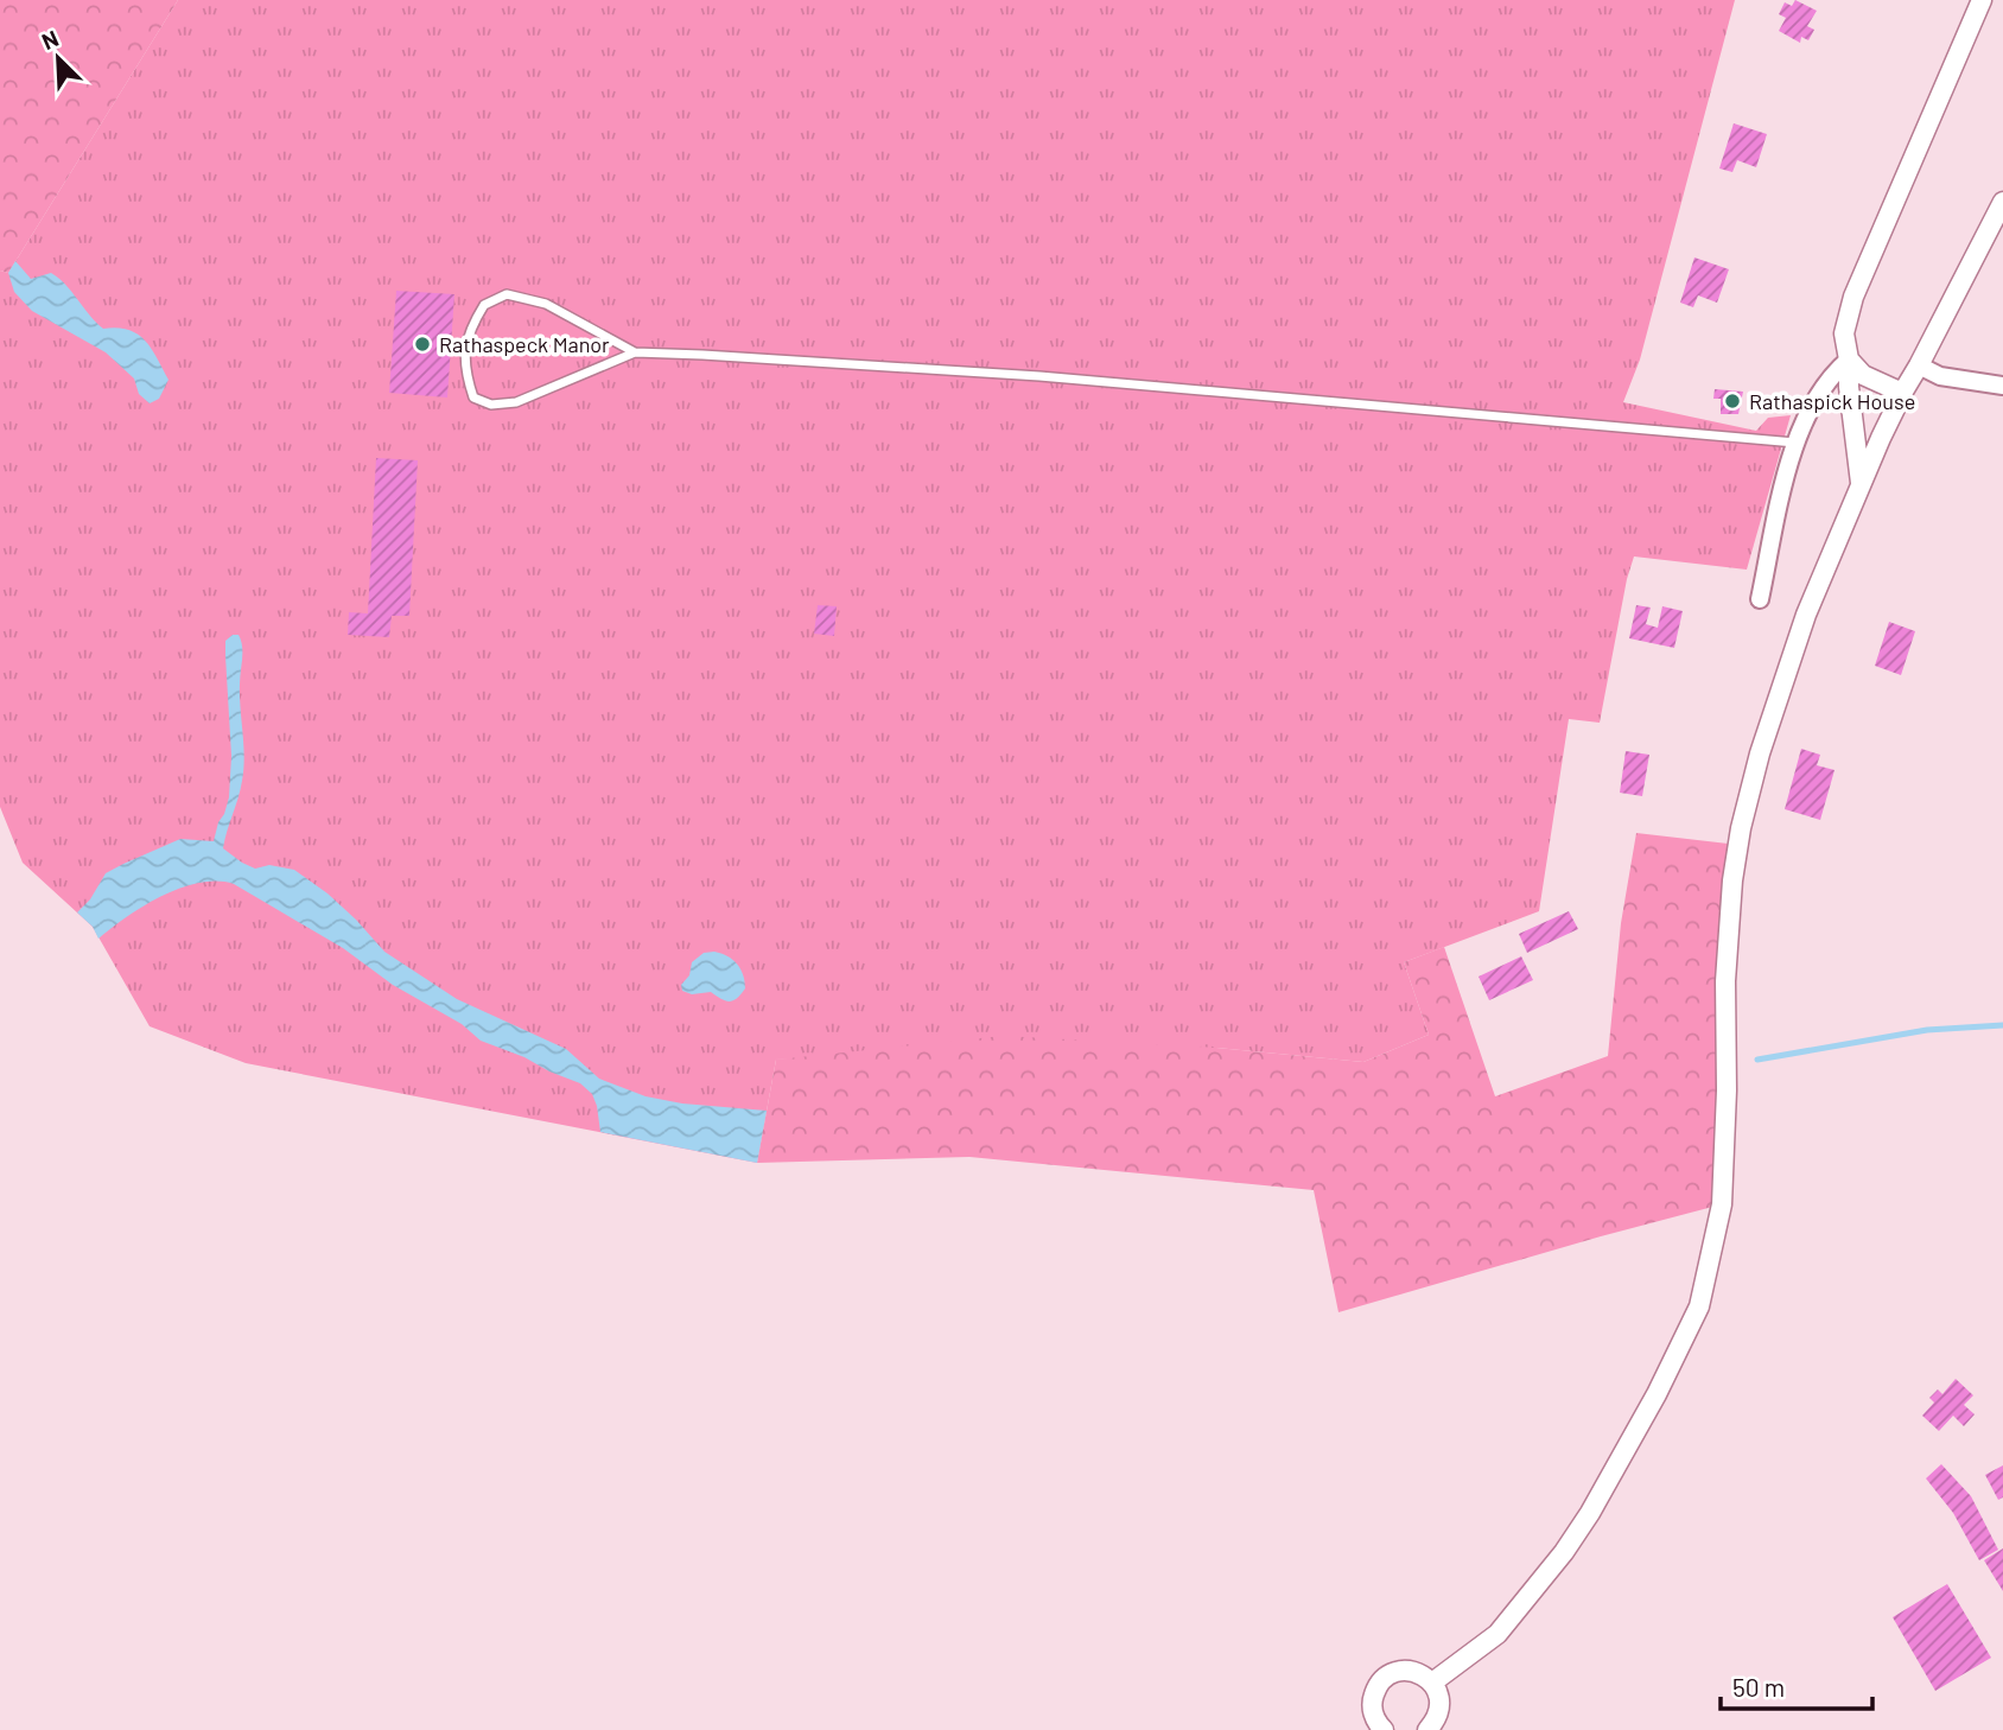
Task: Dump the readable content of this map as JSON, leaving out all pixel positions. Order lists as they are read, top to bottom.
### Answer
{
  "places": ["Rathaspeck Manor", "Rathaspick House"],
  "scale_bar": "50 m",
  "north": "top left"
}
